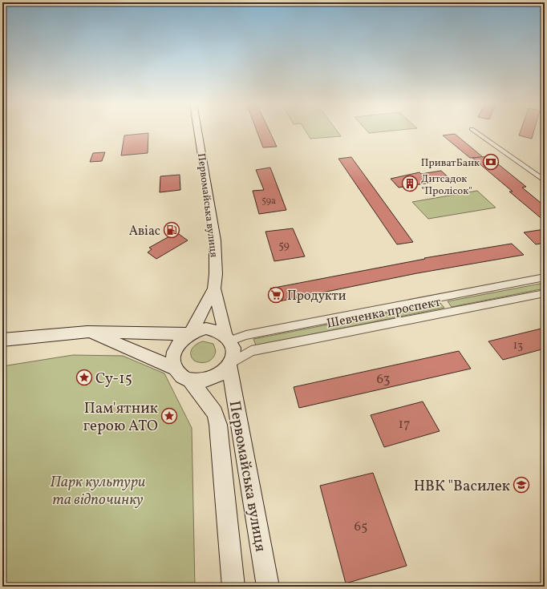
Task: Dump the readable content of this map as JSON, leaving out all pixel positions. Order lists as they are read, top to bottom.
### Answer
{
  "streets": {
    "main road": ["Первомайська вулиця"],
    "street": ["Шевченка проспект"]
  },
  "crossings": [
    ["Первомайська вулиця", "Шевченка проспект"]
  ],
  "parks": ["Парк культури та відпочинку"],
  "places": {
    "bank": ["ПриватБанк"],
    "building": ["Дитсадок \"Пролісок\""],
    "fuel station": ["Авіас"],
    "supermarket": ["Продукти"],
    "place": ["Су-15", "Пам'ятник герою АТО"],
    "school or university": ["НВК \"Василек"]
  },
  "house_numbers": [
    "59а",
    "59",
    "13",
    "63",
    "17",
    "65"
  ]
}
